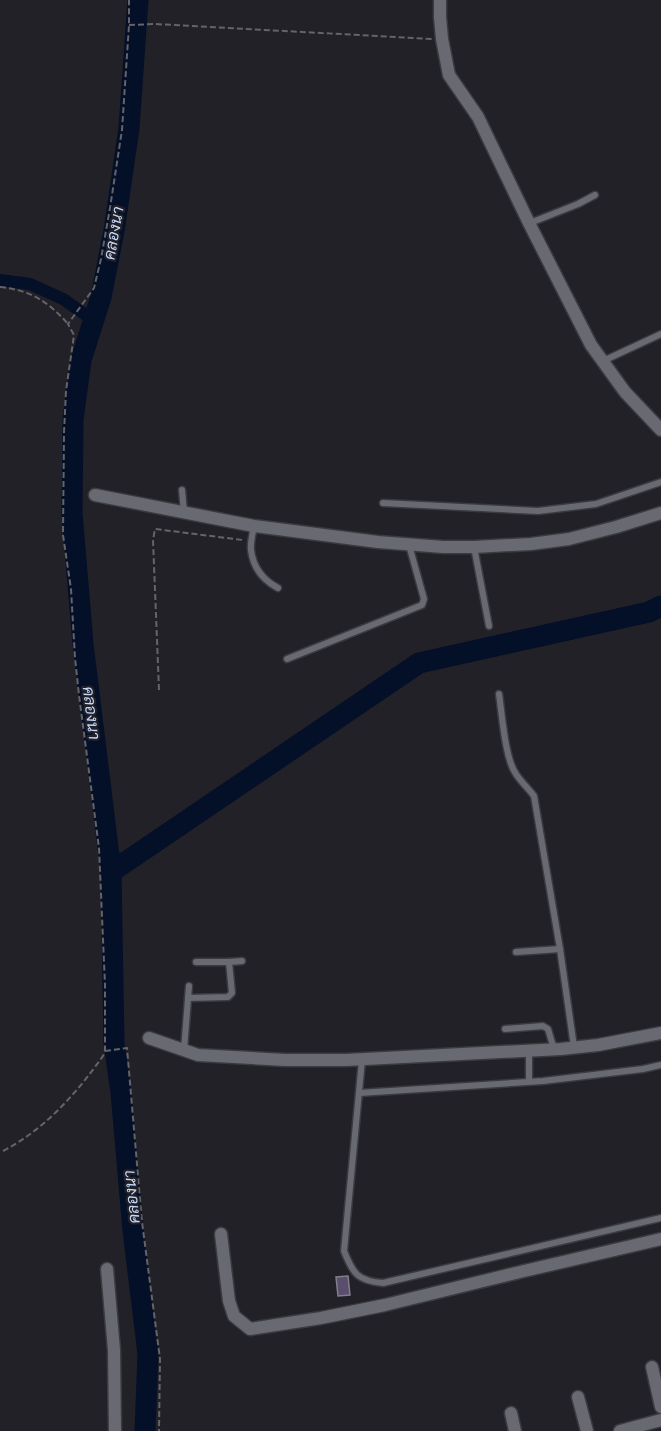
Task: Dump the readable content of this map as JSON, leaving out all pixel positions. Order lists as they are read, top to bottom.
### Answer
{
  "water": ["คลองนา"]
}
